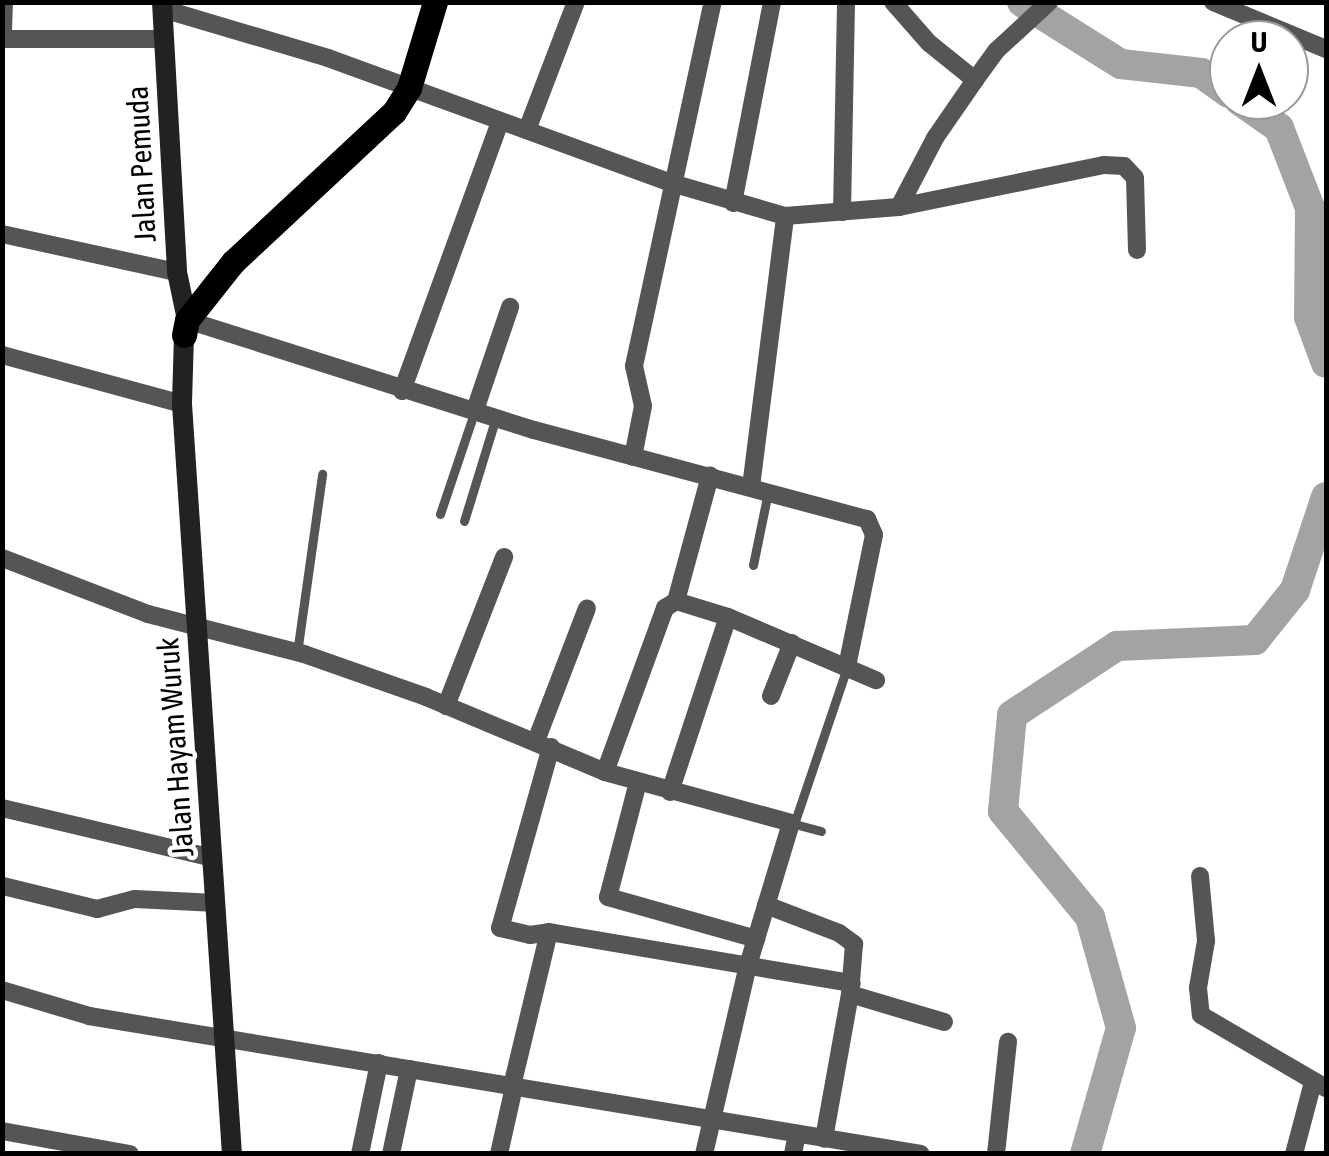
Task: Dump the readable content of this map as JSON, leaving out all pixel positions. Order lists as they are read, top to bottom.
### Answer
{
  "streets": {
    "main road": ["Jalan Pemuda", "Jalan Hayam Wuruk"]
  },
  "crossings": [
    ["Jalan Pemuda", "Jalan Hayam Wuruk"]
  ],
  "north": "top"
}
